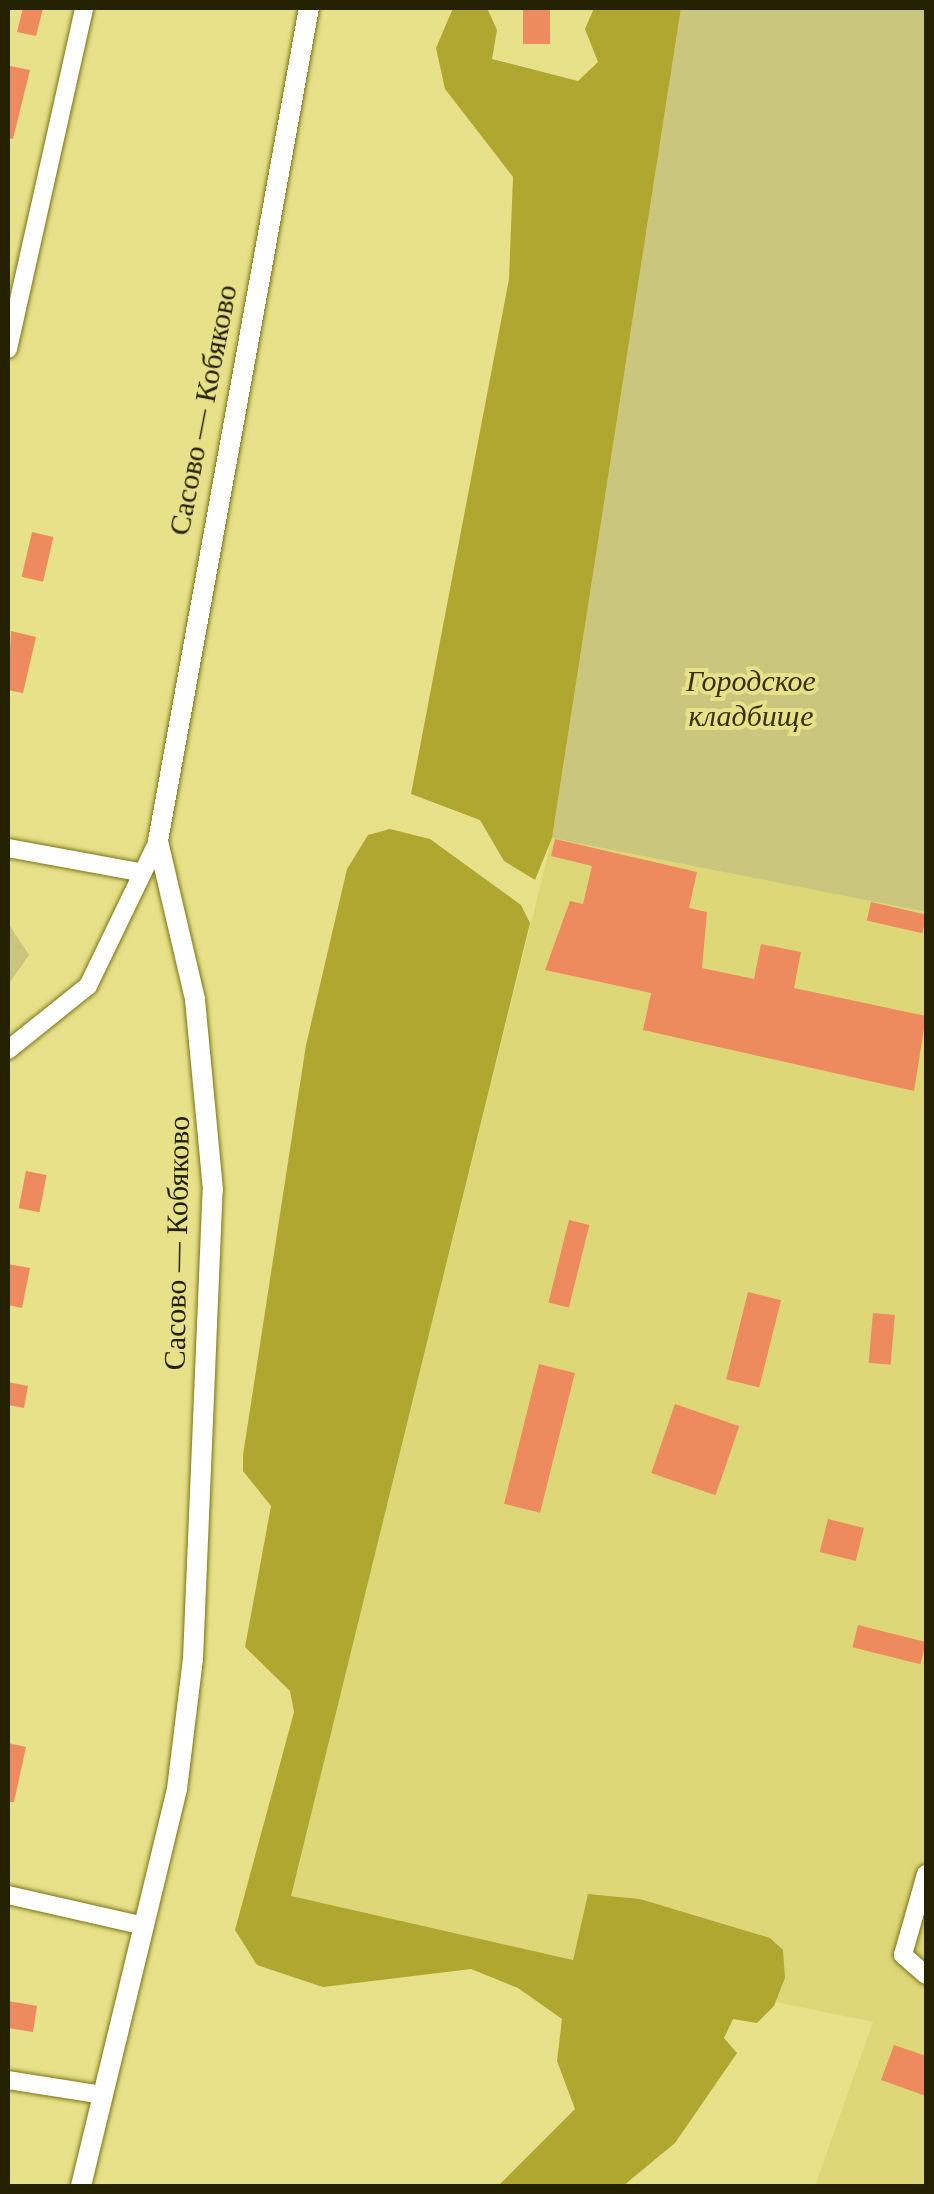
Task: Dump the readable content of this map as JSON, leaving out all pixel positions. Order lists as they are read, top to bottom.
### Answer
{
  "streets": {
    "street": ["Сасово — Кобяково"]
  },
  "parks": ["Городское кладбище"]
}
